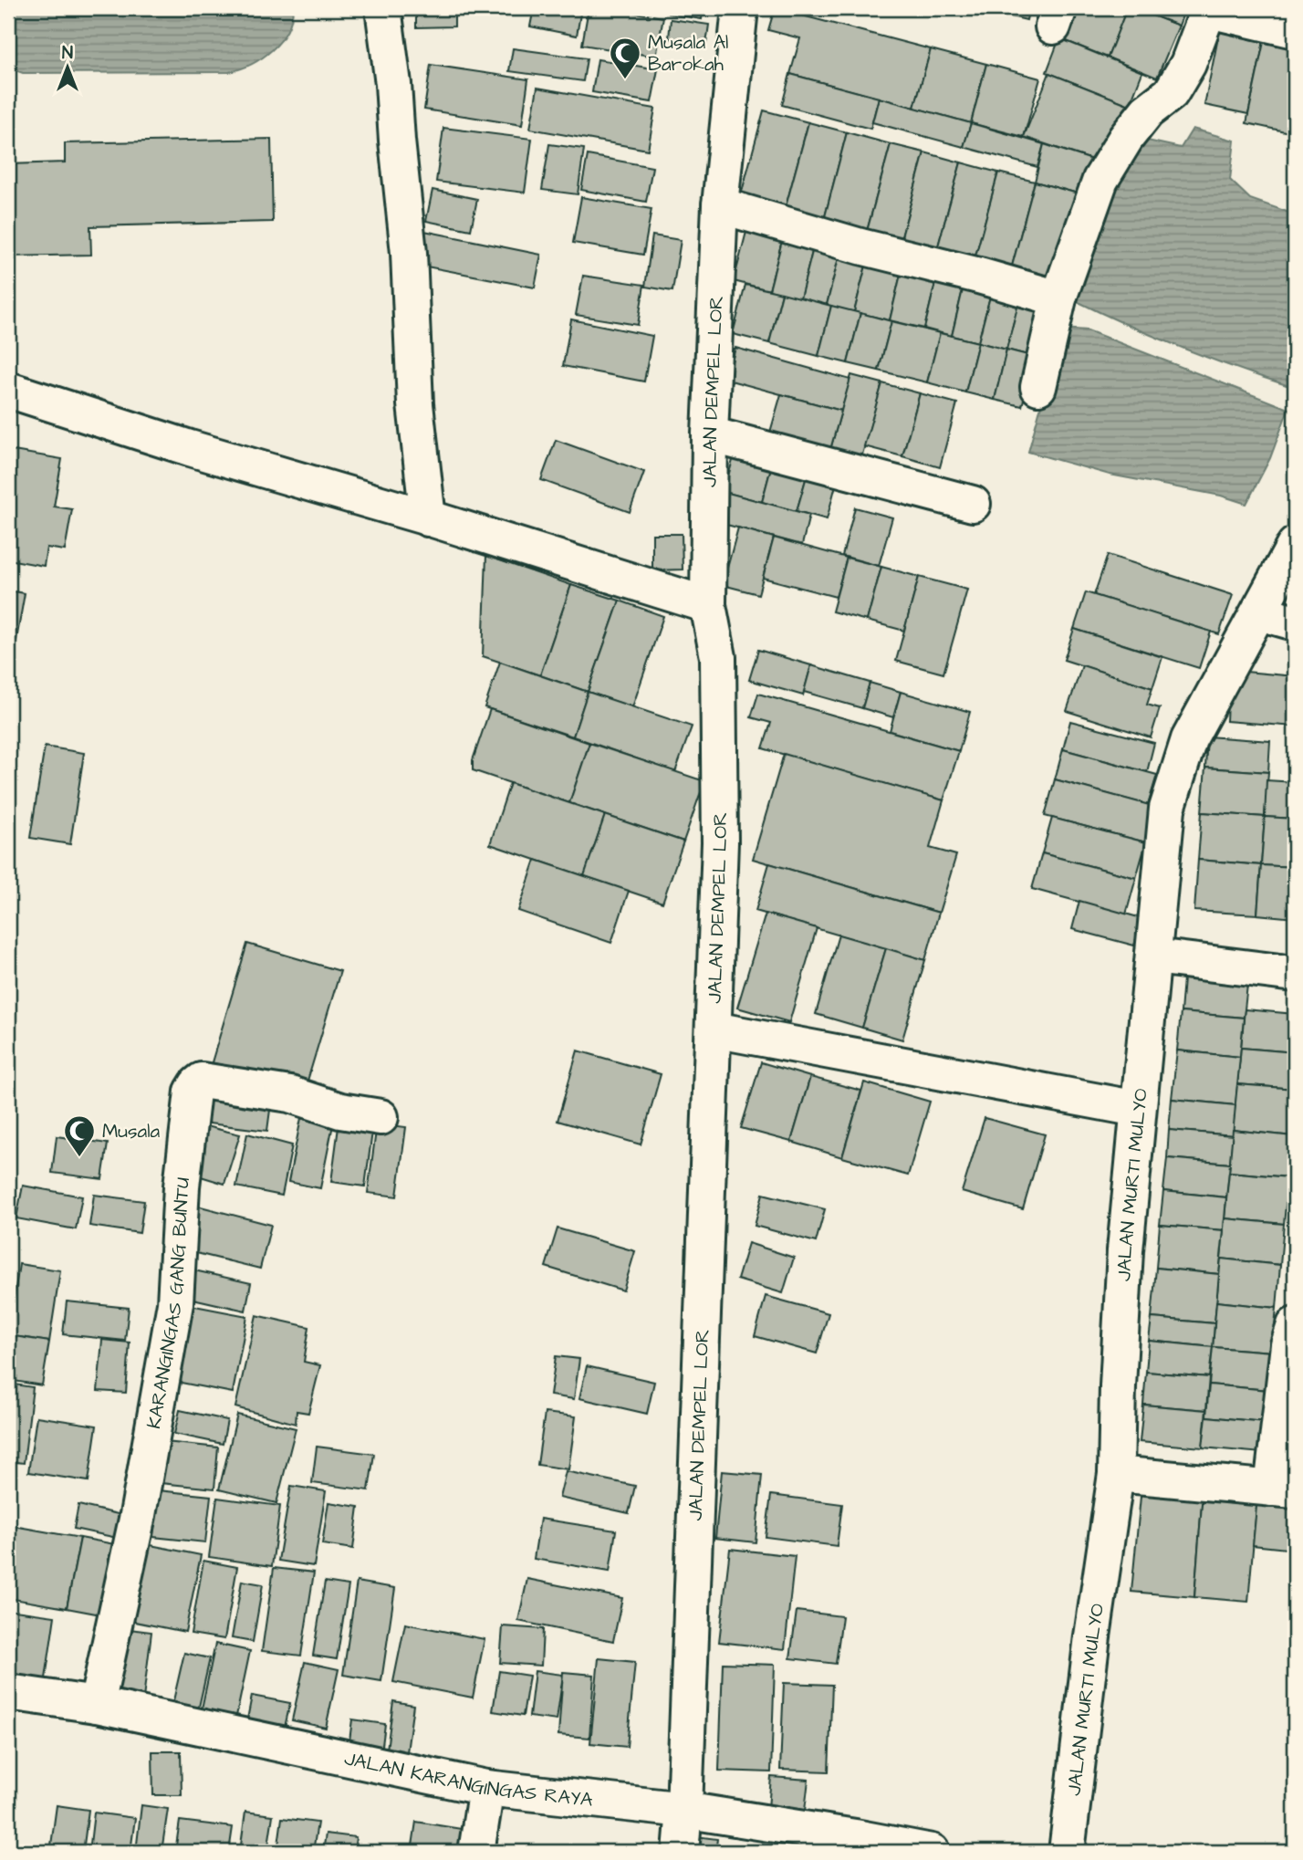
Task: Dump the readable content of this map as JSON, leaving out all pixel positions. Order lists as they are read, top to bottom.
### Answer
{
  "streets": {
    "street": [
      "JALAN DEMPEL LOR",
      "JALAN MURTI MULYO",
      "KARANGINGAS GANG BUNTU",
      "JALAN KARANGINGAS RAYA"
    ]
  },
  "crossings": [
    ["JALAN DEMPEL LOR", "JALAN KARANGINGAS RAYA"],
    ["KARANGINGAS GANG BUNTU", "JALAN KARANGINGAS RAYA"]
  ],
  "places": {
    "mosque": ["Musala Al Barokah", "Musala"]
  },
  "north": "top"
}
